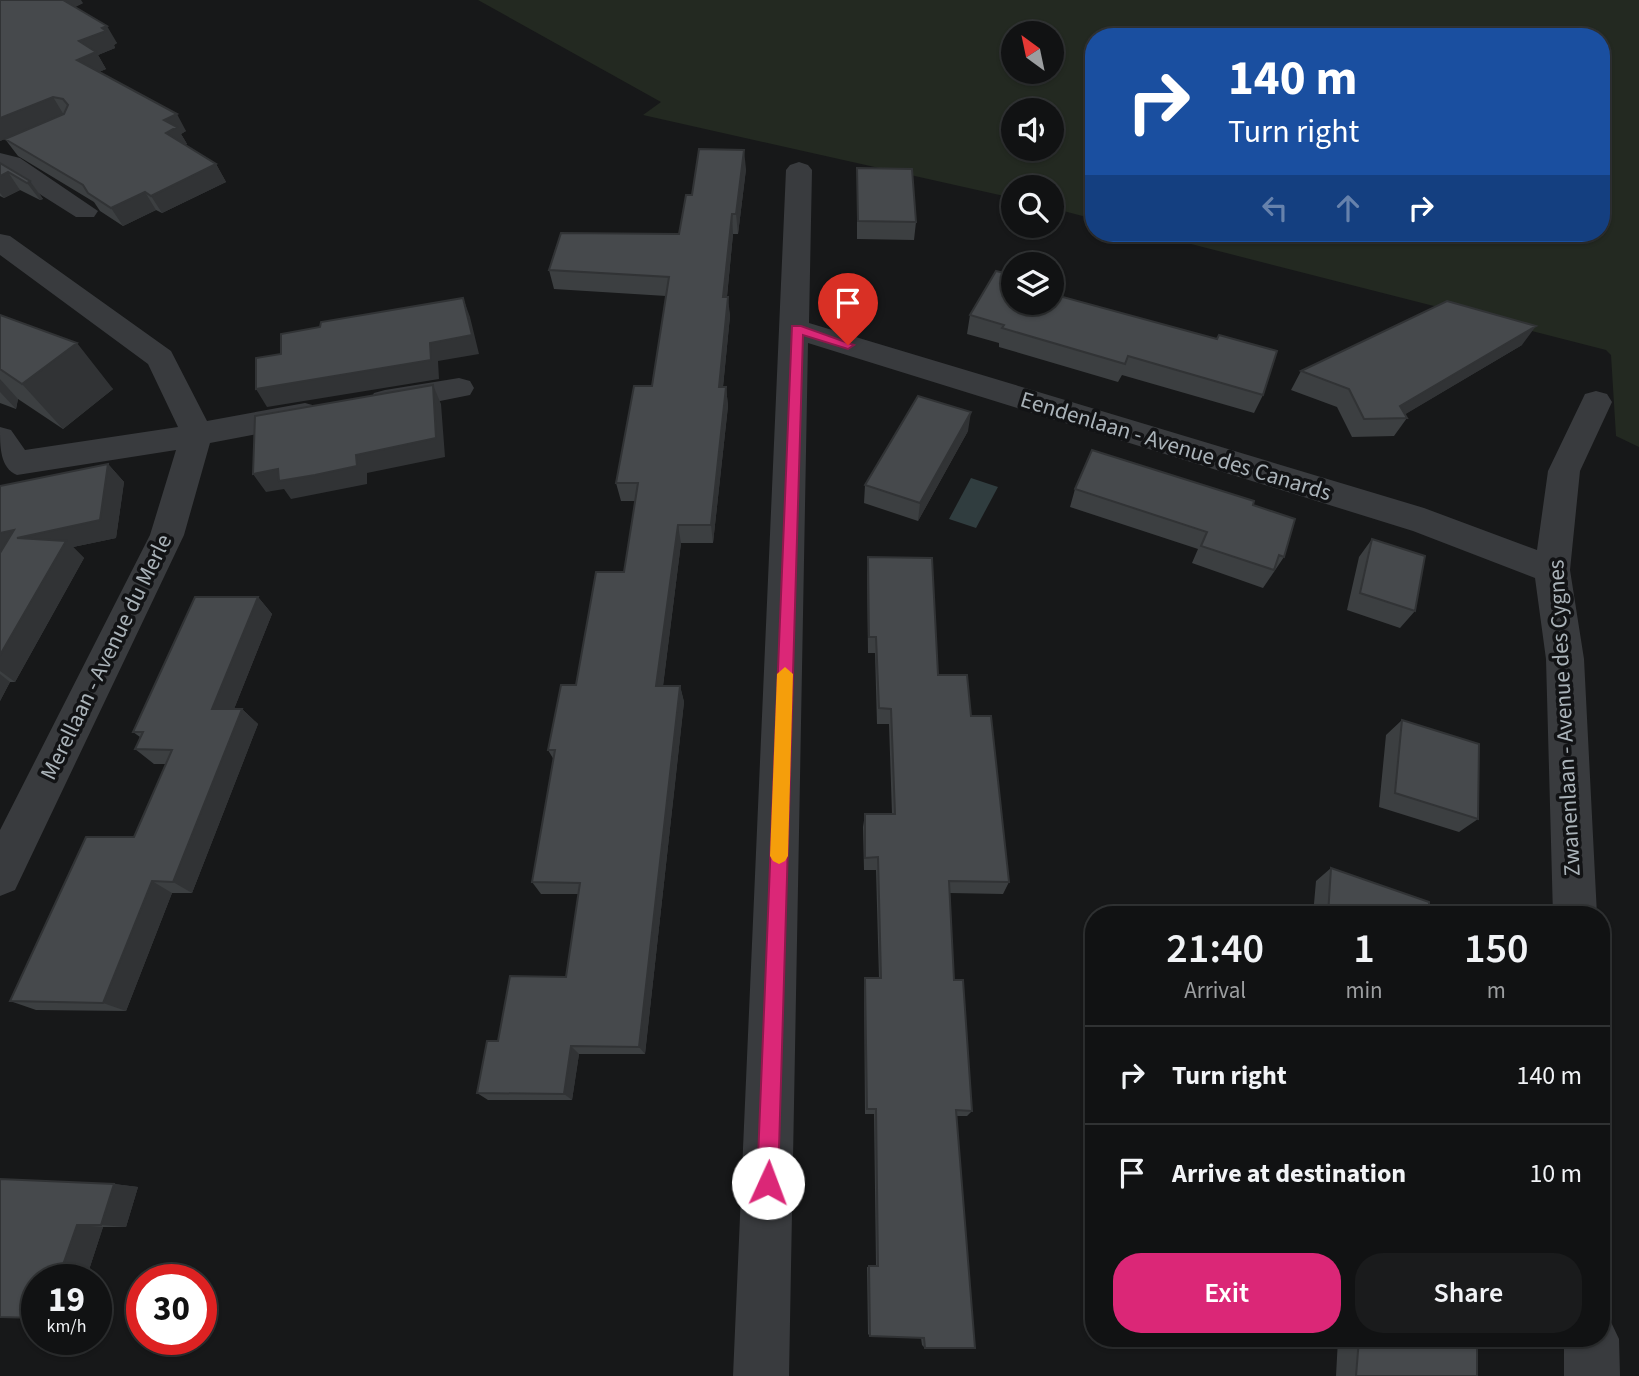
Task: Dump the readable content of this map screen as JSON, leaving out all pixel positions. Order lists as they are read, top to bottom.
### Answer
{
  "streets": {
    "street": ["Eendenlaan - Avenue des Canards", "Merellaan - Avenue du Merle", "Zwanenlaan - Avenue des Cygnes"]
  },
  "crossings": [
    ["Eendenlaan - Avenue des Canards", "Zwanenlaan - Avenue des Cygnes"]
  ],
  "north": "top left",
  "page": {
    "turn": ["140 m", "Turn right"],
    "eta": [
      "21:40",
      "Arrival",
      "1",
      "min",
      "150",
      "m"
    ],
    "list": [
      {
        "name": "Turn right",
        "value": "140 m"
      },
      {
        "name": "Arrive at destination",
        "value": "10 m"
      }
    ],
    "buttons": ["Exit", "Share"],
    "speed": "19 km/h",
    "limit": "30"
  }
}
